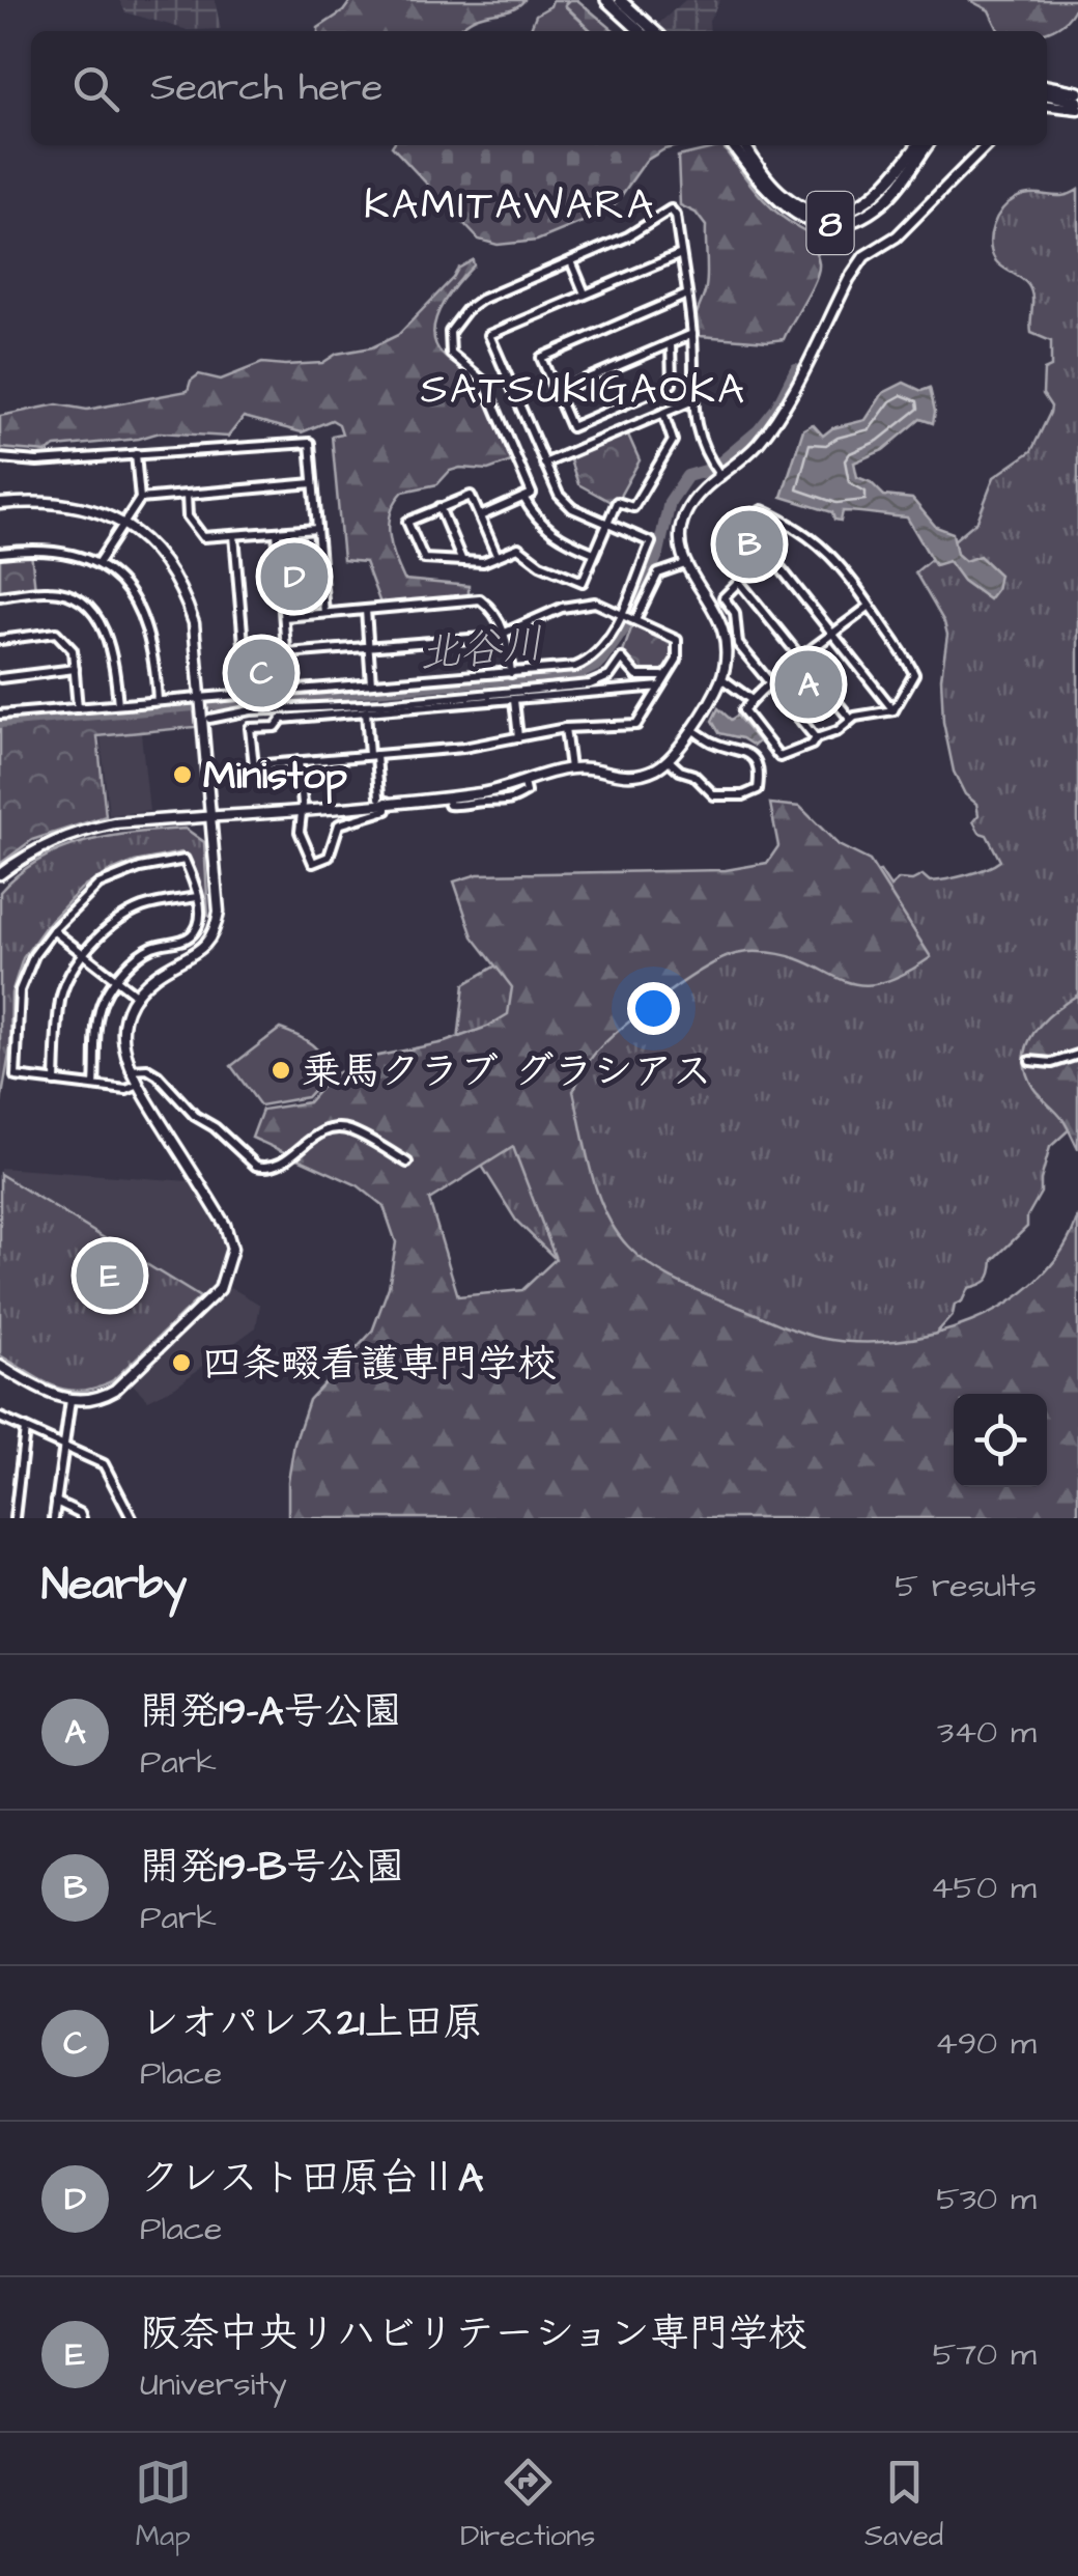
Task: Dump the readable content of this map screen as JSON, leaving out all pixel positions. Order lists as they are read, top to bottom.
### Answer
{
  "streets": {
    "main road": ["8"]
  },
  "districts": ["KAMITAWARA", "SATSUKIGAOKA"],
  "water": ["北谷川"],
  "places": ["Ministop", "乗馬クラブ グラシアス", "四条畷看護専門学校"],
  "page": {
    "search": "Search here",
    "pins": [
      "B",
      "D",
      "C",
      "A",
      "E"
    ],
    "heading": ["Nearby", "5 results"],
    "list": [
      {
        "mark": "A",
        "name": "開発19-A号公園",
        "note": "Park",
        "value": "340 m"
      },
      {
        "mark": "B",
        "name": "開発19-B号公園",
        "note": "Park",
        "value": "450 m"
      },
      {
        "mark": "C",
        "name": "レオパレス21上田原",
        "note": "Place",
        "value": "490 m"
      },
      {
        "mark": "D",
        "name": "クレスト田原台ⅡA",
        "note": "Place",
        "value": "530 m"
      },
      {
        "mark": "E",
        "name": "阪奈中央リハビリテーション専門学校",
        "note": "University",
        "value": "570 m"
      }
    ],
    "nav": ["Map", "Directions", "Saved"]
  }
}
